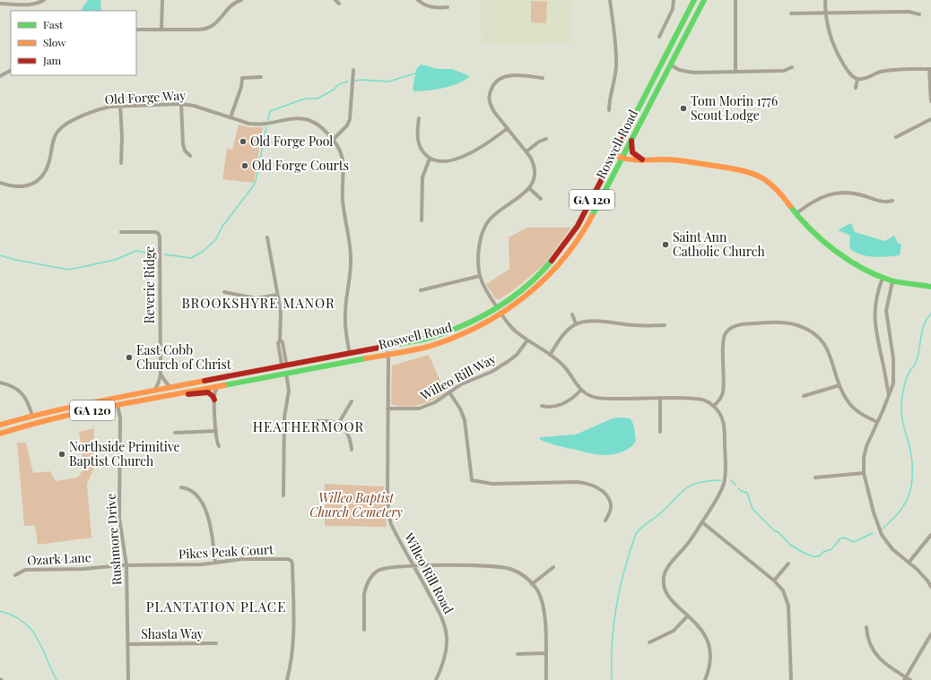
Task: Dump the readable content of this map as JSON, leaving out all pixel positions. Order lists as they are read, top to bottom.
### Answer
{
  "streets": {
    "main road": ["Roswell Road", "GA 120"],
    "street": [
      "Old Forge Way",
      "Reverie Ridge",
      "Willeo Rill Way",
      "Rushmore Drive",
      "Pikes Peak Court",
      "Ozark Lane",
      "Willeo Rill Road",
      "Shasta Way"
    ]
  },
  "crossings": [
    ["Old Forge Way", "Roswell Road"],
    ["Roswell Road", "Rushmore Drive"],
    ["Roswell Road", "Willeo Rill Road"],
    ["Willeo Rill Way", "Willeo Rill Road"],
    ["Rushmore Drive", "Pikes Peak Court"],
    ["Rushmore Drive", "Ozark Lane"],
    ["Rushmore Drive", "Shasta Way"],
    ["Pikes Peak Court", "Ozark Lane"]
  ],
  "districts": ["BROOKSHYRE MANOR", "HEATHERMOOR", "PLANTATION PLACE"],
  "parks": ["Willeo Baptist Church Cemetery"],
  "places": [
    "Tom Morin 1776 Scout Lodge",
    "Old Forge Pool",
    "Old Forge Courts",
    "Saint Ann Catholic Church",
    "East Cobb Church of Christ",
    "Northside Primitive Baptist Church"
  ],
  "legend": ["Fast", "Slow", "Jam"]
}
